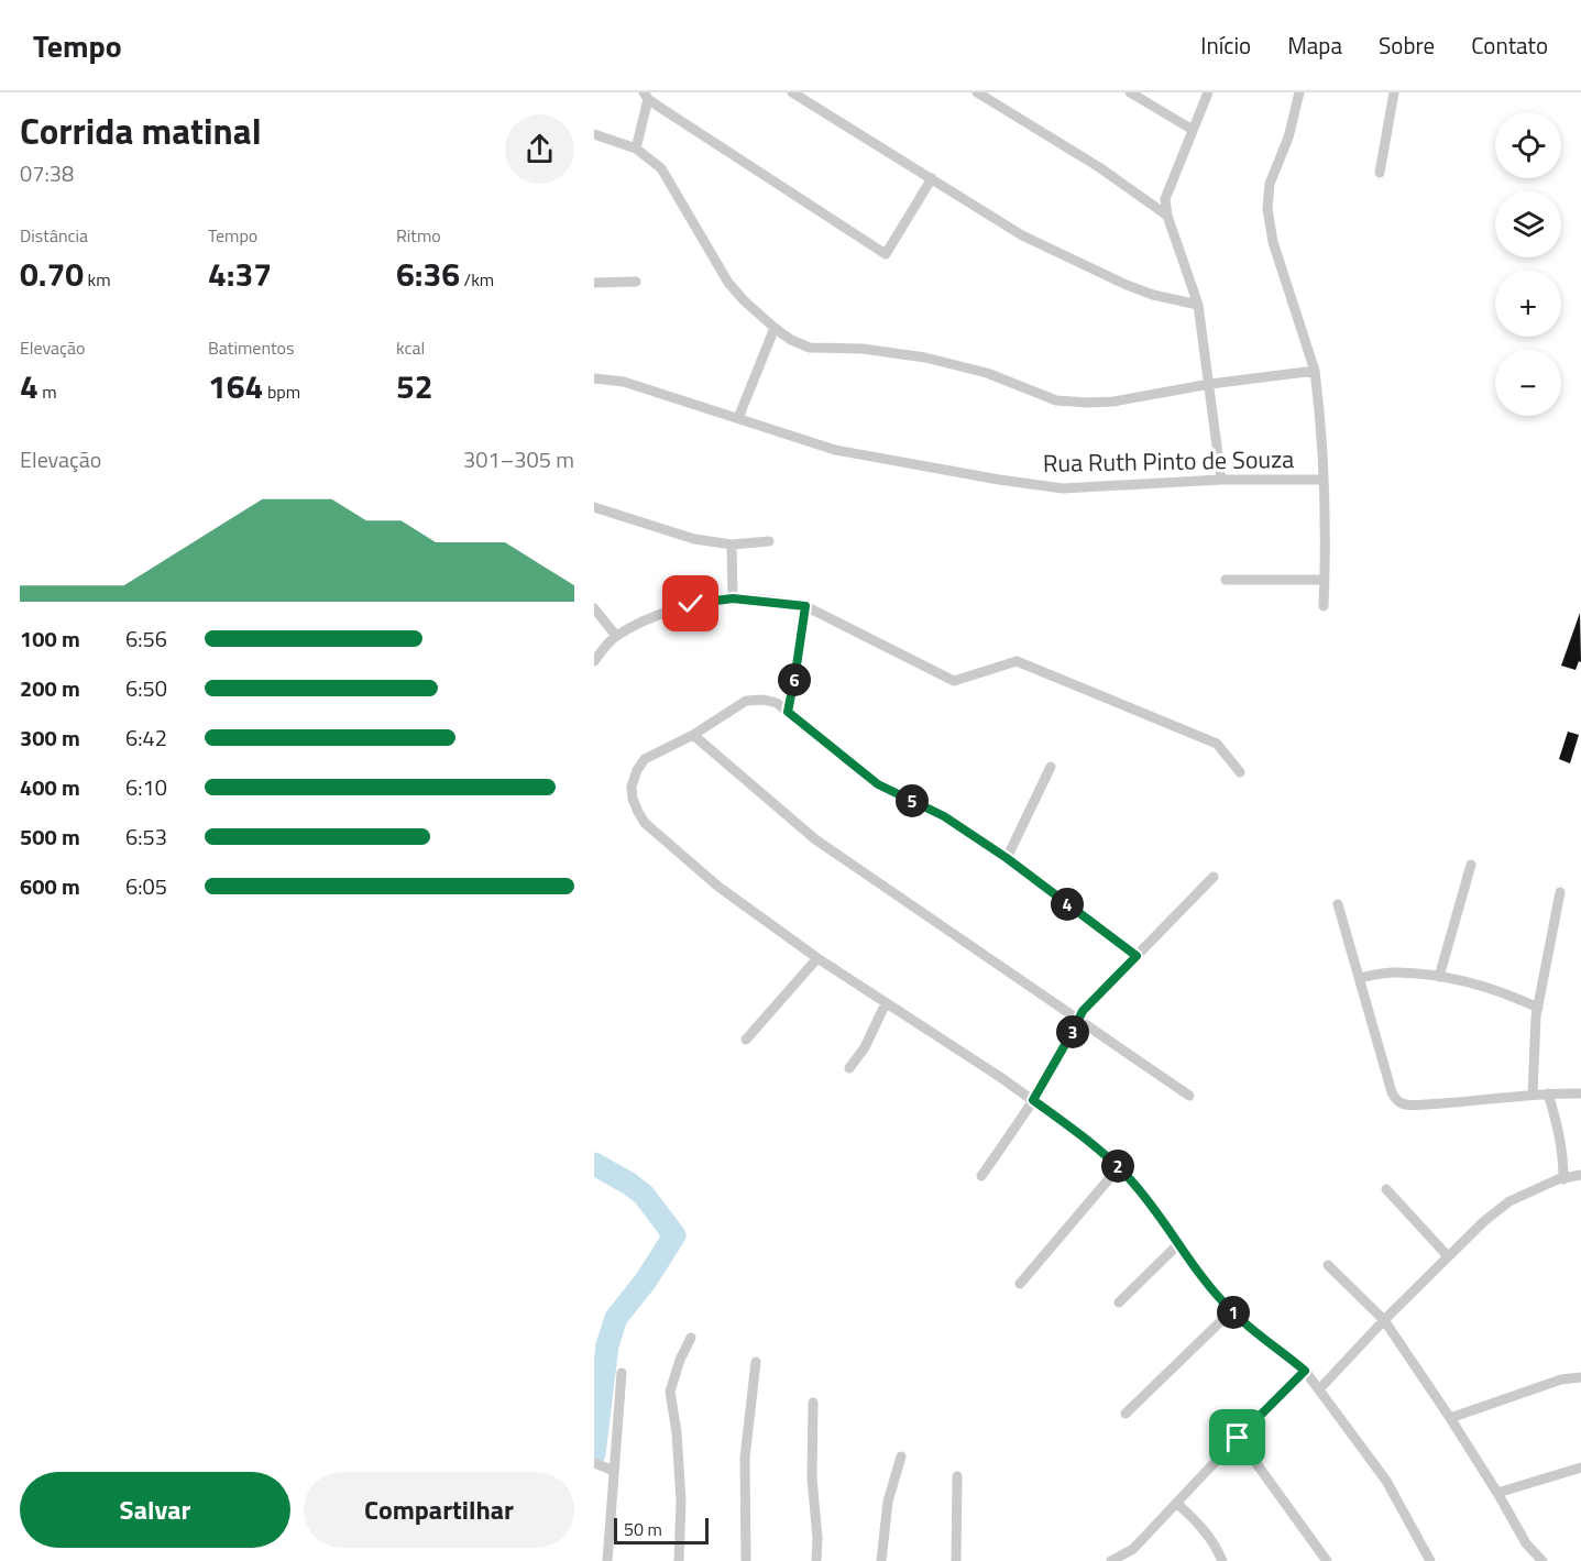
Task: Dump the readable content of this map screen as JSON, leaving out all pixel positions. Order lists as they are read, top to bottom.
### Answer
{
  "streets": {
    "street": ["Rua Ruth Pinto de Souza"]
  },
  "scale_bar": "50 m",
  "page": {
    "header": "Tempo",
    "nav": [
      "Início",
      "Mapa",
      "Sobre",
      "Contato"
    ],
    "heading": ["Corrida matinal", "07:38"],
    "map_buttons": ["+", "−"],
    "stats": [
      ["Distância", "0.70 km"],
      ["Tempo", "4:37"],
      ["Ritmo", "6:36 /km"],
      ["Elevação", "4 m"],
      ["Batimentos", "164 bpm"],
      ["kcal", "52"]
    ],
    "chart": ["Elevação", "301–305 m"],
    "list": [
      {
        "name": "100 m",
        "note": "6:56"
      },
      {
        "name": "200 m",
        "note": "6:50"
      },
      {
        "name": "300 m",
        "note": "6:42"
      },
      {
        "name": "400 m",
        "note": "6:10"
      },
      {
        "name": "500 m",
        "note": "6:53"
      },
      {
        "name": "600 m",
        "note": "6:05"
      }
    ],
    "pins": [
      "6",
      "5",
      "4",
      "3",
      "2",
      "1"
    ],
    "buttons": ["Salvar", "Compartilhar"],
    "scale": "50 m"
  }
}
